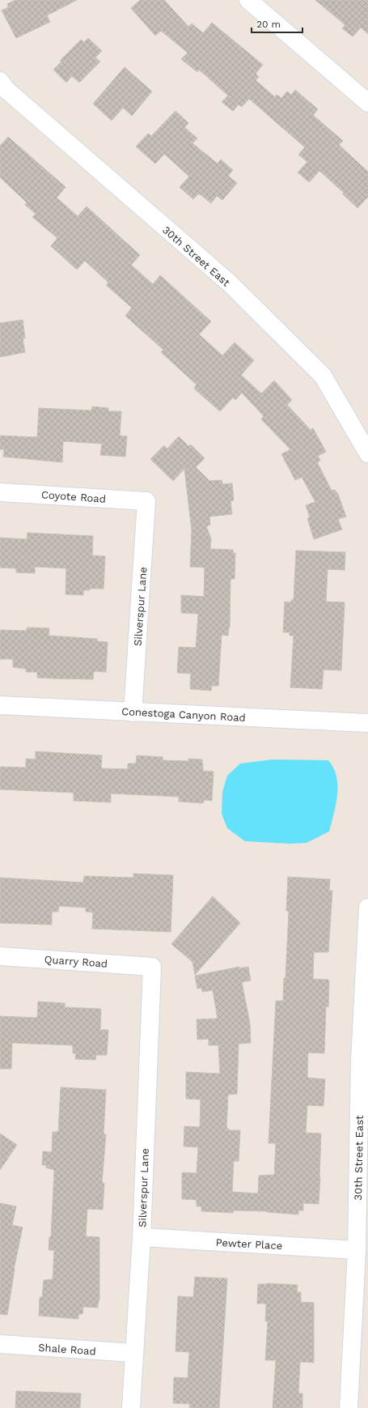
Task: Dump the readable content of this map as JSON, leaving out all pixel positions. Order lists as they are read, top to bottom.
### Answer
{
  "streets": {
    "street": [
      "30th Street East",
      "Coyote Road",
      "Silverspur Lane",
      "Conestoga Canyon Road",
      "Quarry Road",
      "Pewter Place",
      "Shale Road"
    ]
  },
  "crossings": [
    ["30th Street East", "Pewter Place"],
    ["Coyote Road", "Silverspur Lane"],
    ["Silverspur Lane", "Conestoga Canyon Road"],
    ["Silverspur Lane", "Quarry Road"],
    ["Silverspur Lane", "Pewter Place"],
    ["Silverspur Lane", "Shale Road"]
  ],
  "scale_bar": "20 m"
}
